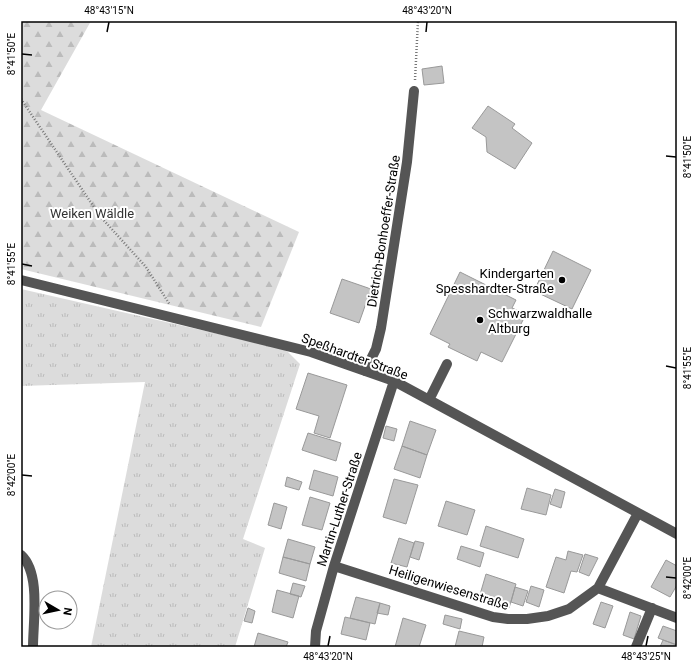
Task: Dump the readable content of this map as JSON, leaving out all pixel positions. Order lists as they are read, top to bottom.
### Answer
{
  "streets": {
    "street": [
      "Dietrich-Bonhoeffer-Straße",
      "Speßhardter Straße",
      "Martin-Luther-Straße",
      "Heiligenwiesenstraße"
    ]
  },
  "crossings": [
    ["Dietrich-Bonhoeffer-Straße", "Speßhardter Straße"],
    ["Speßhardter Straße", "Martin-Luther-Straße"],
    ["Speßhardter Straße", "Heiligenwiesenstraße"],
    ["Martin-Luther-Straße", "Heiligenwiesenstraße"]
  ],
  "parks": ["Weiken Wäldle"],
  "places": ["Kindergarten Spesshardter-Straße", "Schwarzwaldhalle Altburg"],
  "north": "right",
  "coordinates": [
    "48°43'15\"N",
    "48°43'20\"N",
    "8°41'50\"E",
    "8°41'55\"E",
    "8°42'00\"E",
    "48°43'25\"N"
  ]
}
